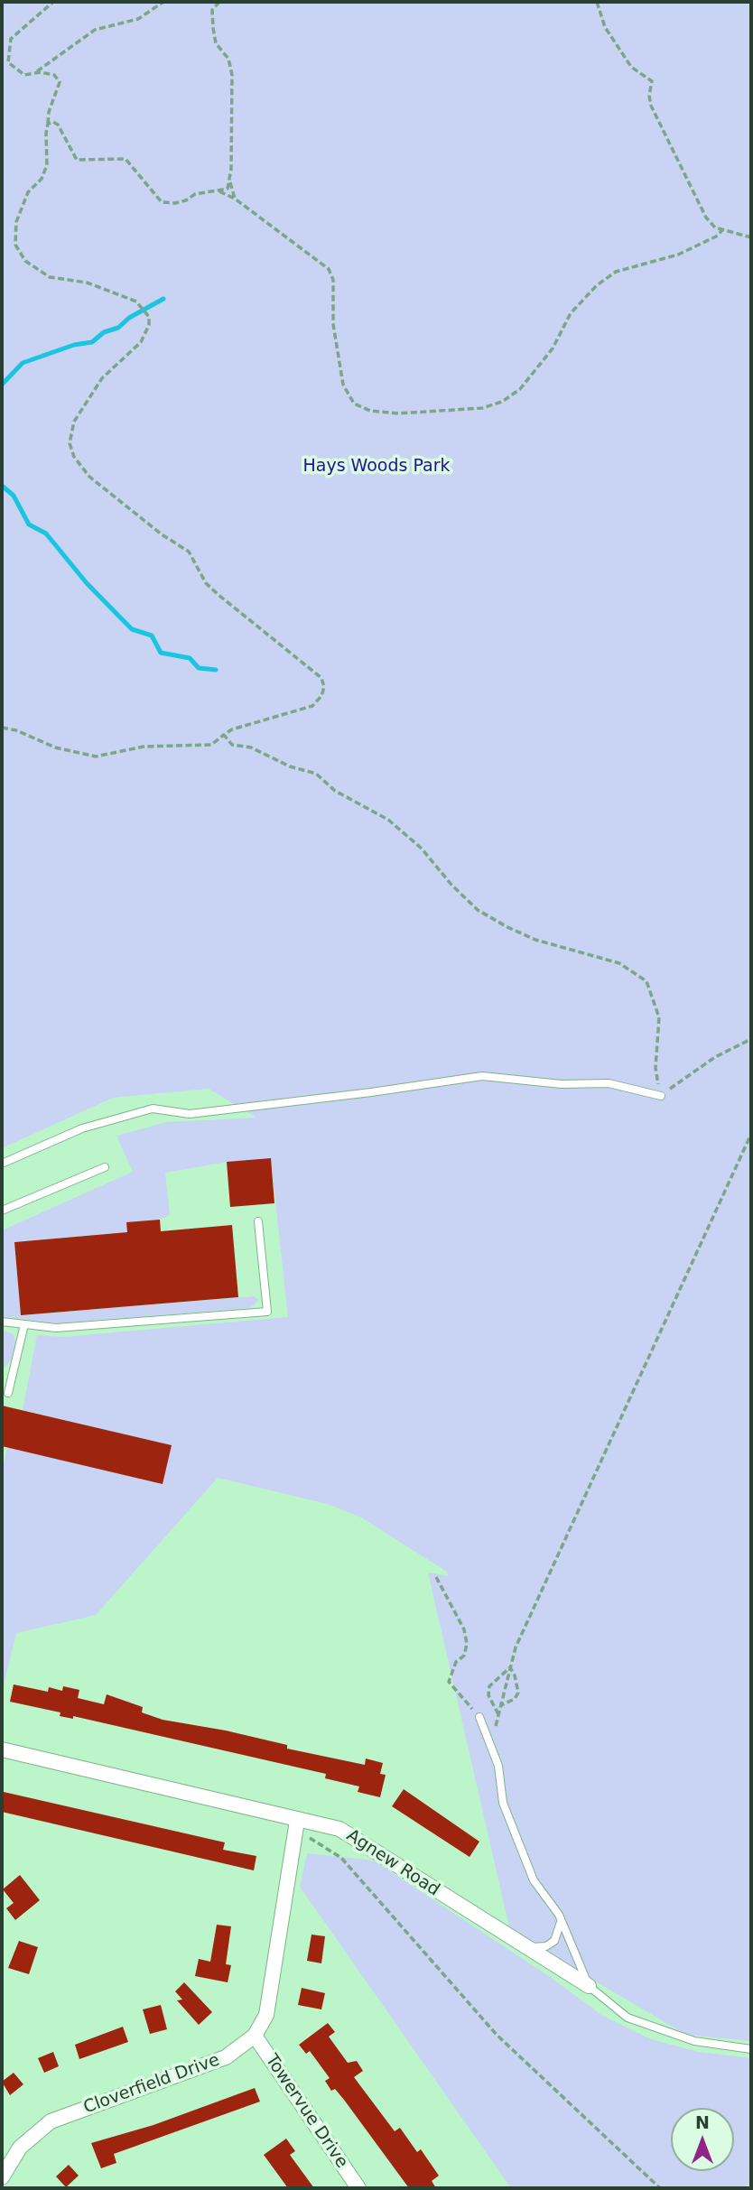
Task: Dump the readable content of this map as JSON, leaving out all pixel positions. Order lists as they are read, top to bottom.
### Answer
{
  "streets": {
    "street": ["Agnew Road", "Cloverfield Drive", "Towervue Drive"]
  },
  "crossings": [
    ["Agnew Road", "Cloverfield Drive"],
    ["Cloverfield Drive", "Towervue Drive"]
  ],
  "parks": ["Hays Woods Park"],
  "north": "top"
}
